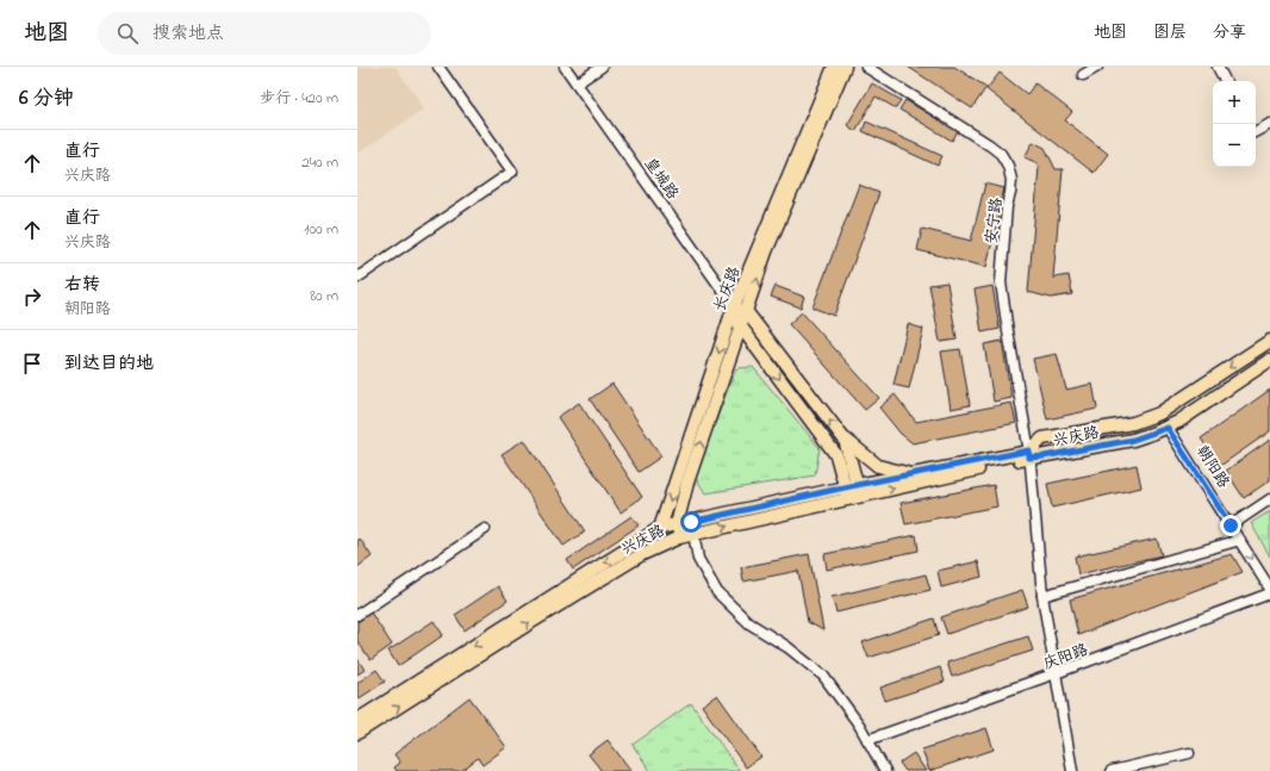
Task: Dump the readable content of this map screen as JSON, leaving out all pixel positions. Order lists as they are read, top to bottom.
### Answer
{
  "streets": {
    "main road": ["皇城路", "长庆路", "兴庆路"],
    "street": ["安宁路", "朝阳路", "庆阳路"]
  },
  "crossings": [
    ["皇城路", "长庆路"],
    ["皇城路", "兴庆路"],
    ["安宁路", "兴庆路"],
    ["安宁路", "庆阳路"],
    ["长庆路", "兴庆路"],
    ["兴庆路", "朝阳路"]
  ],
  "page": {
    "header": "地图",
    "search": "搜索地点",
    "nav": ["地图", "图层", "分享"],
    "heading": ["6 分钟", "步行 · 420 m"],
    "map_buttons": ["+", "−"],
    "list": [
      ["直行", "兴庆路", "240 m"],
      ["直行", "兴庆路", "100 m"],
      ["右转", "朝阳路", "80 m"],
      "到达目的地"
    ]
  }
}
